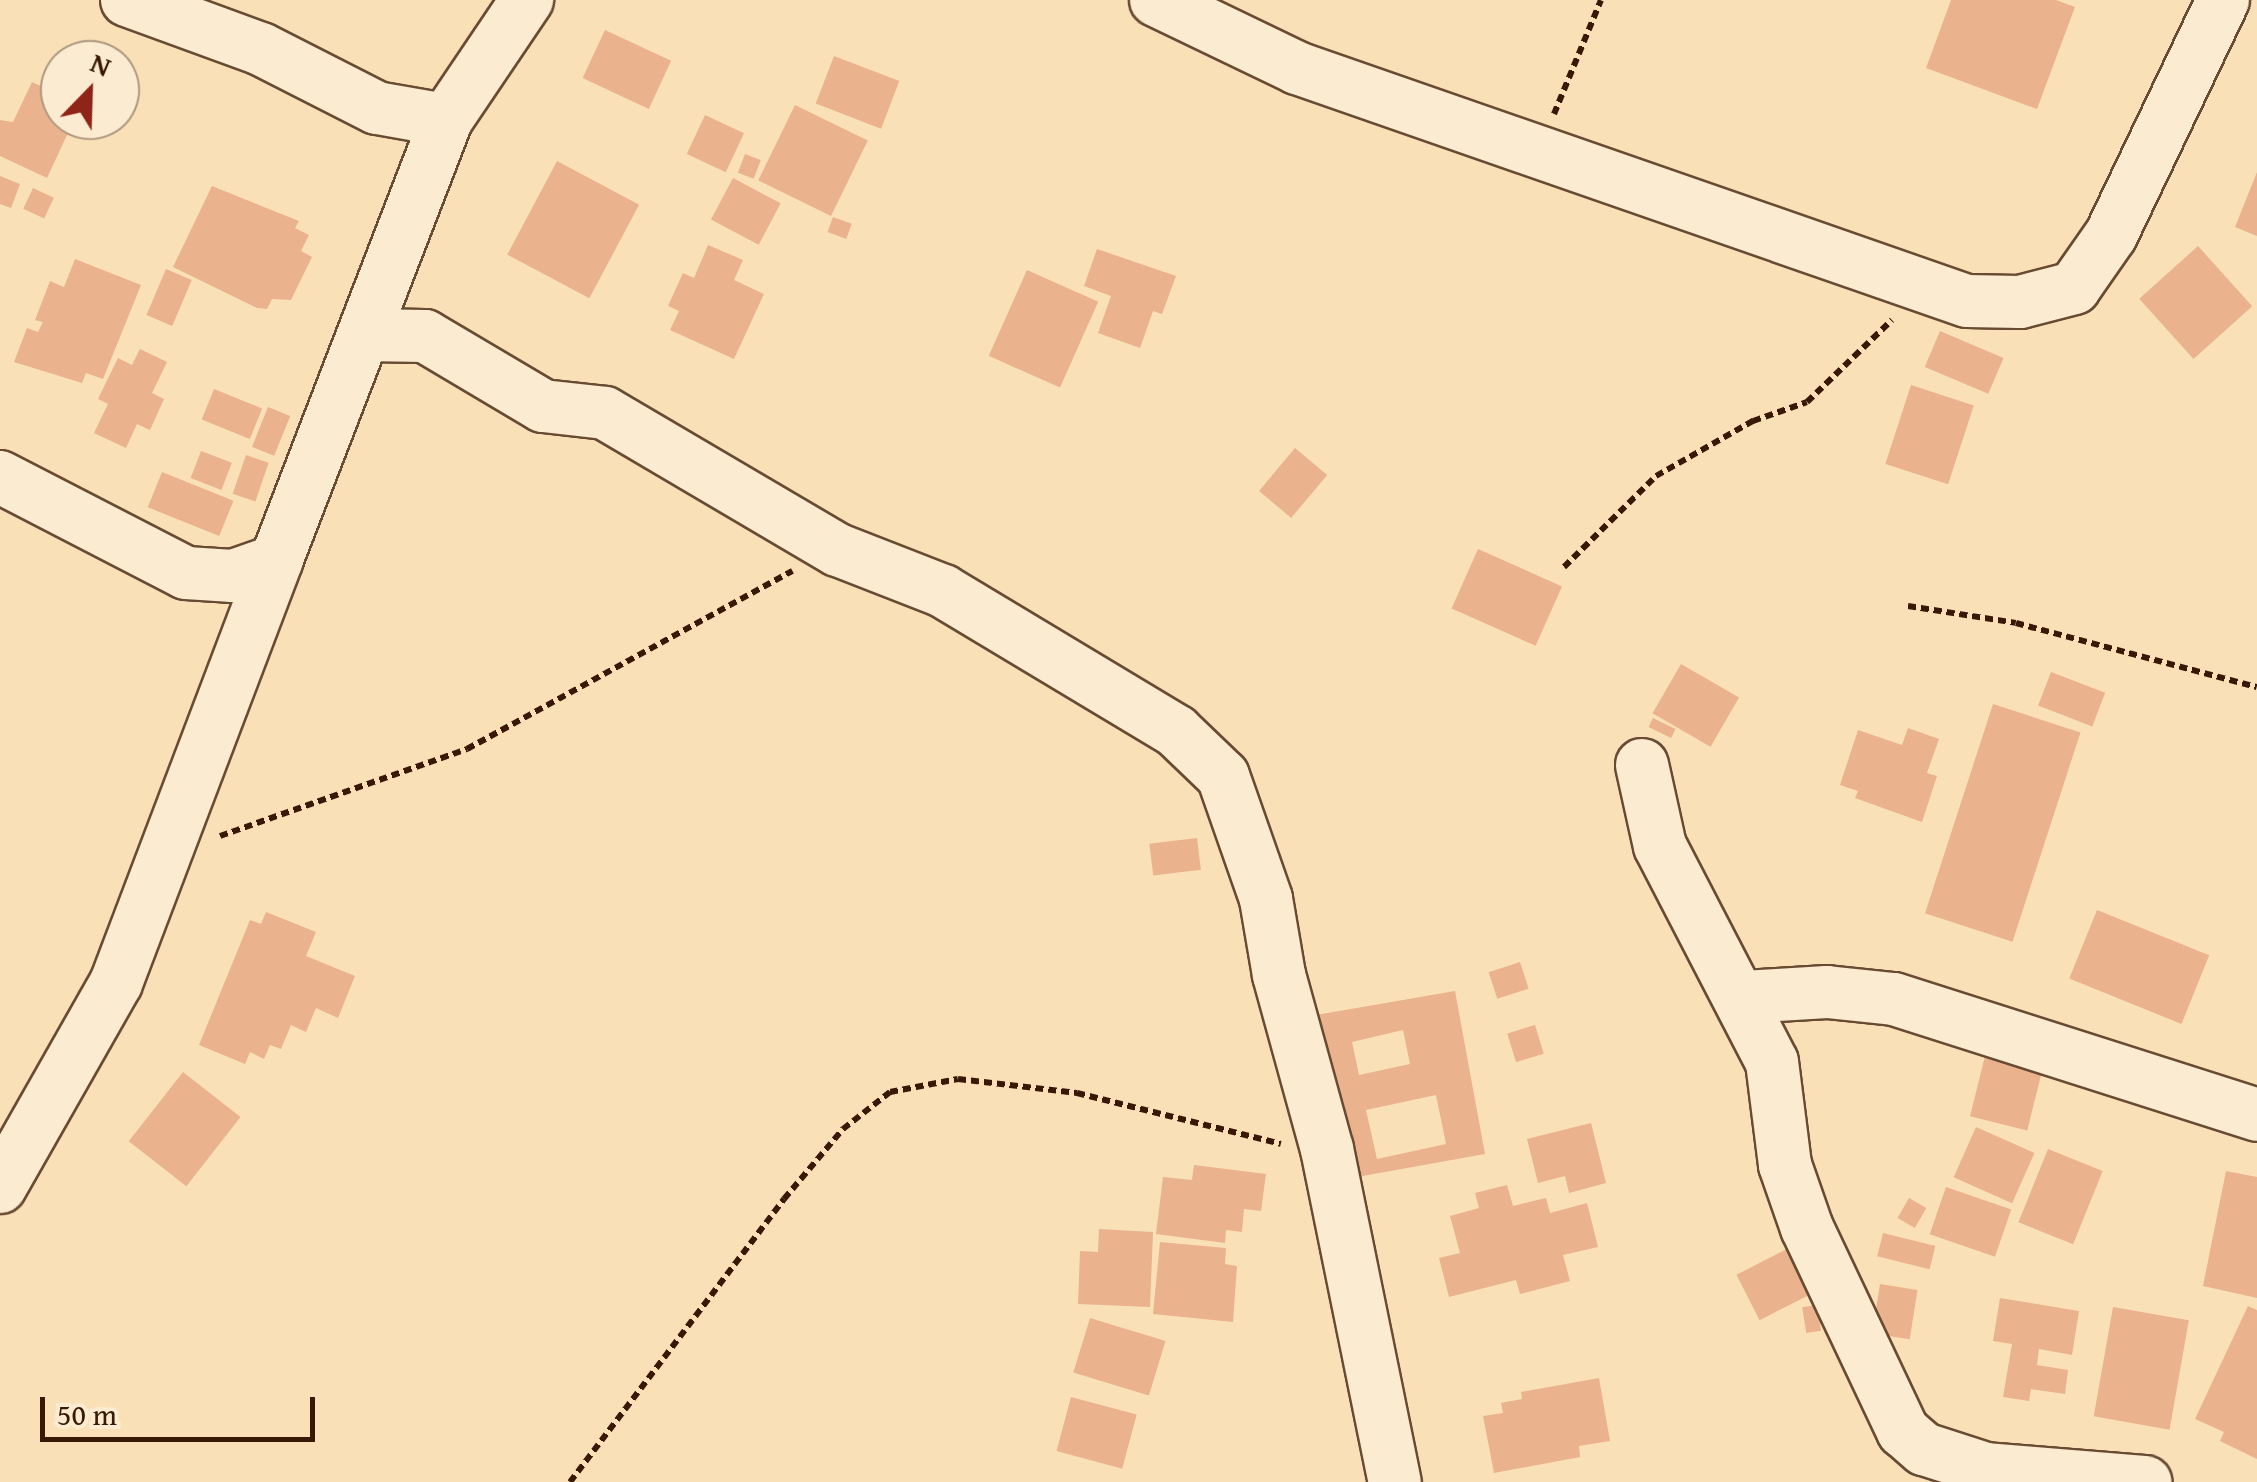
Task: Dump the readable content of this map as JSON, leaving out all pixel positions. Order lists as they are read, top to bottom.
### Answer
{
  "scale_bar": "50 m",
  "north": "top right"
}
